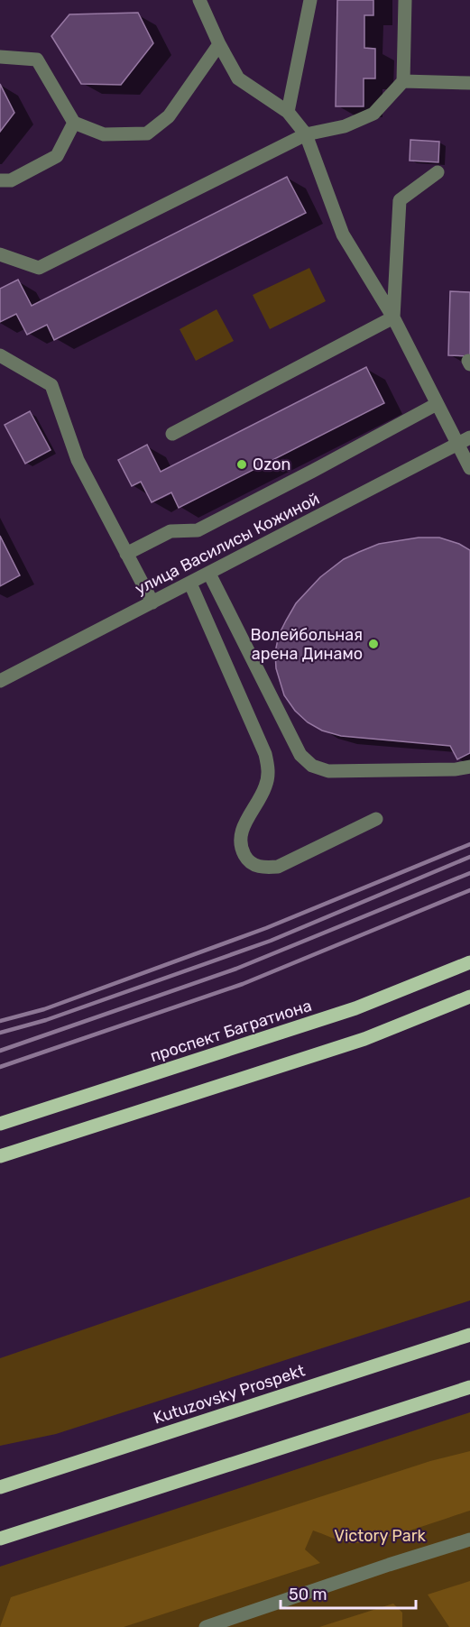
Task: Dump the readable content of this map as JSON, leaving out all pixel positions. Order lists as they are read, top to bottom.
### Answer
{
  "streets": {
    "main road": ["проспект Багратиона", "Kutuzovsky Prospekt"],
    "street": ["улица Василисы Кожиной"]
  },
  "parks": ["Victory Park"],
  "places": ["Ozon", "Волейбольная арена Динамо"],
  "scale_bar": "50 m"
}
